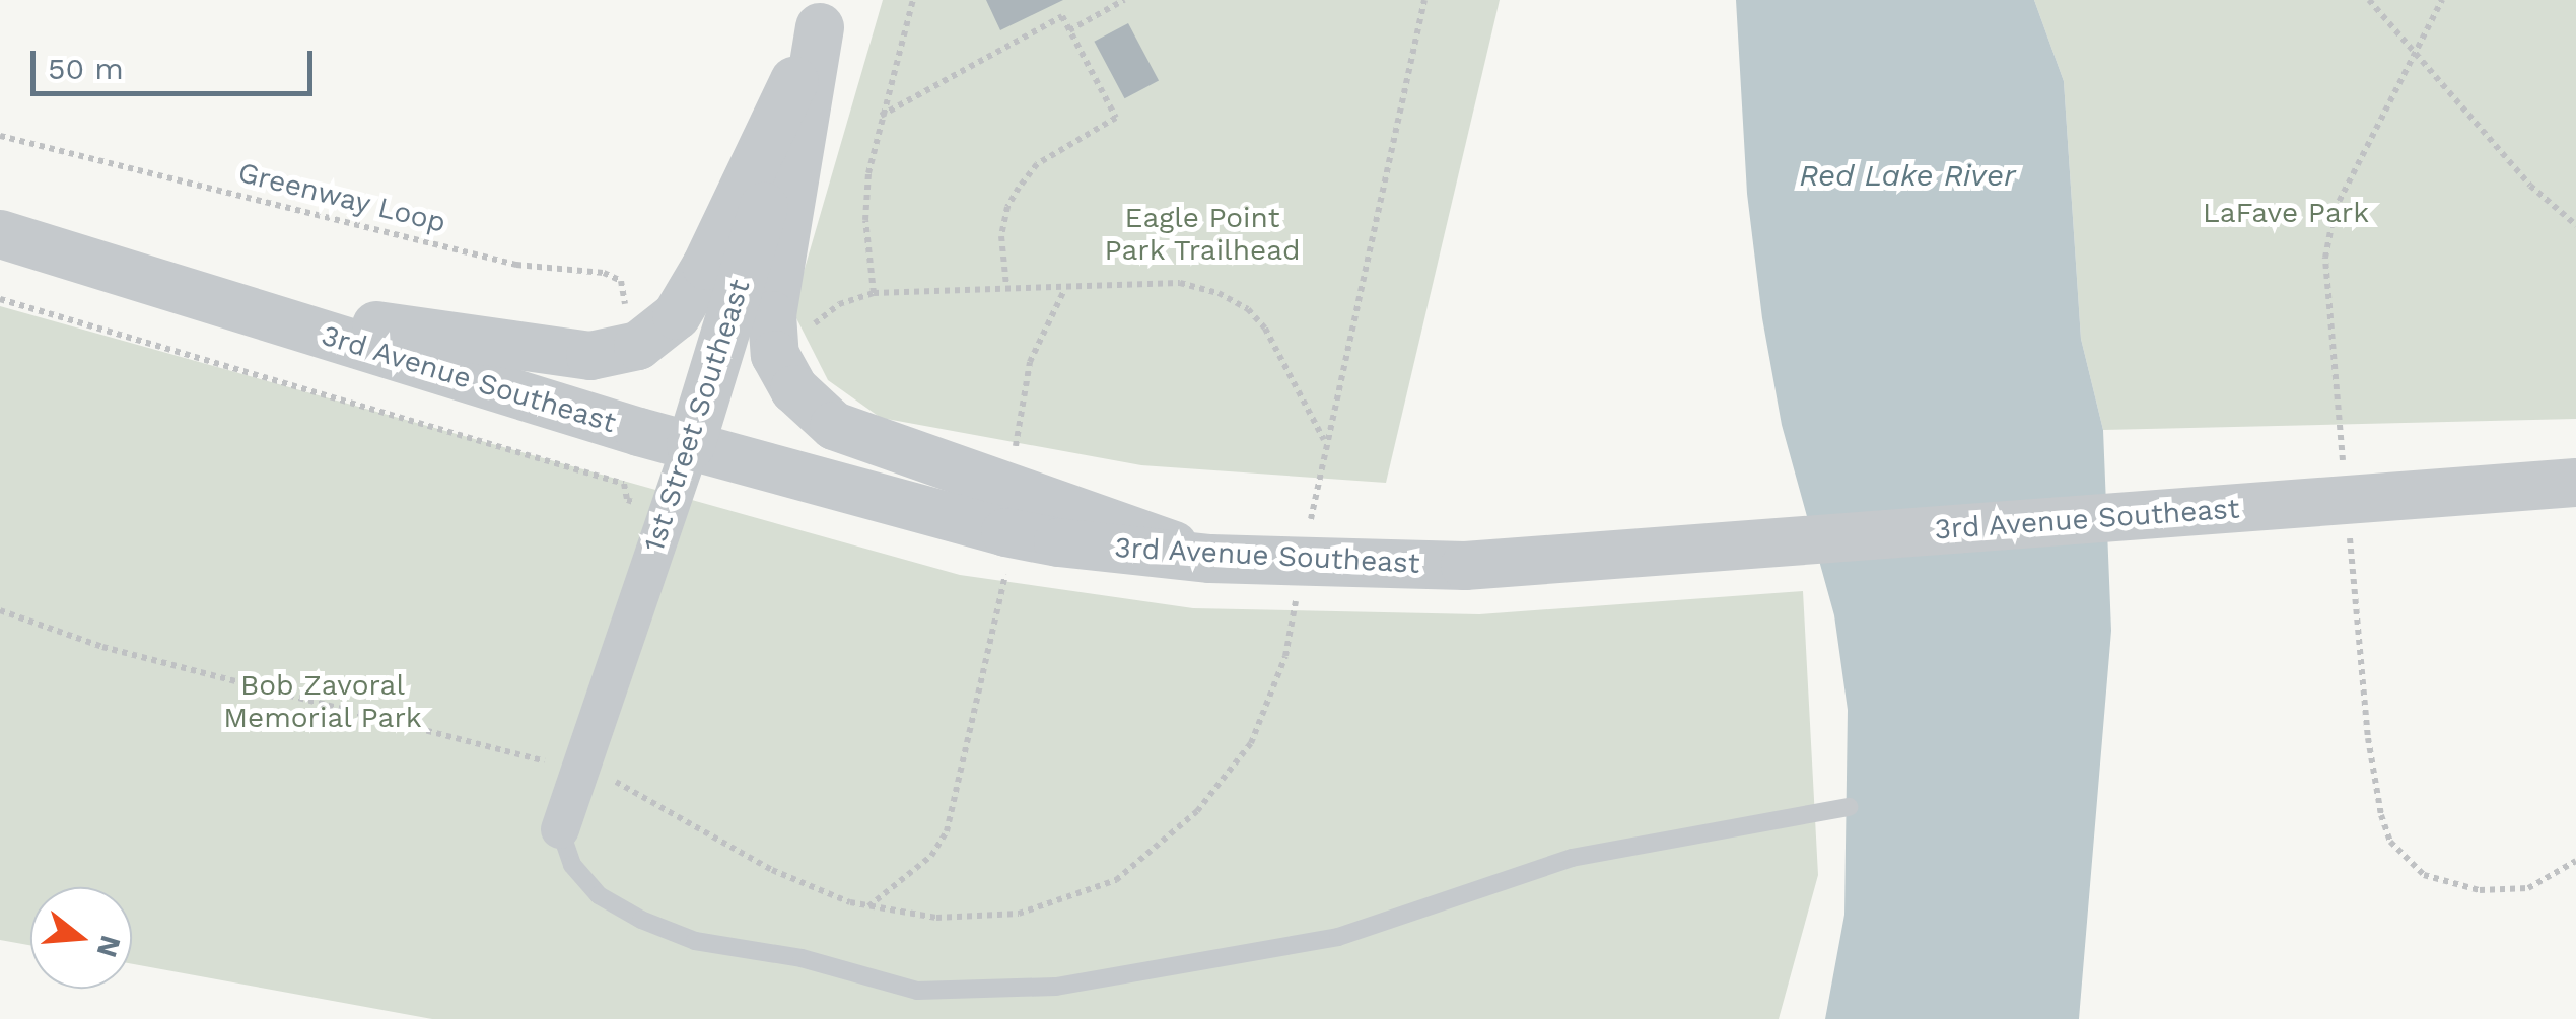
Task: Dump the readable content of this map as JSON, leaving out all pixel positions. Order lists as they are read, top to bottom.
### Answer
{
  "streets": {
    "street": ["3rd Avenue Southeast", "1st Street Southeast"],
    "path": ["Greenway Loop"]
  },
  "crossings": [
    ["3rd Avenue Southeast", "1st Street Southeast"]
  ],
  "water": ["Red Lake River"],
  "parks": ["LaFave Park", "Eagle Point Park Trailhead", "Bob Zavoral Memorial Park"],
  "scale_bar": "50 m",
  "north": "right"
}
